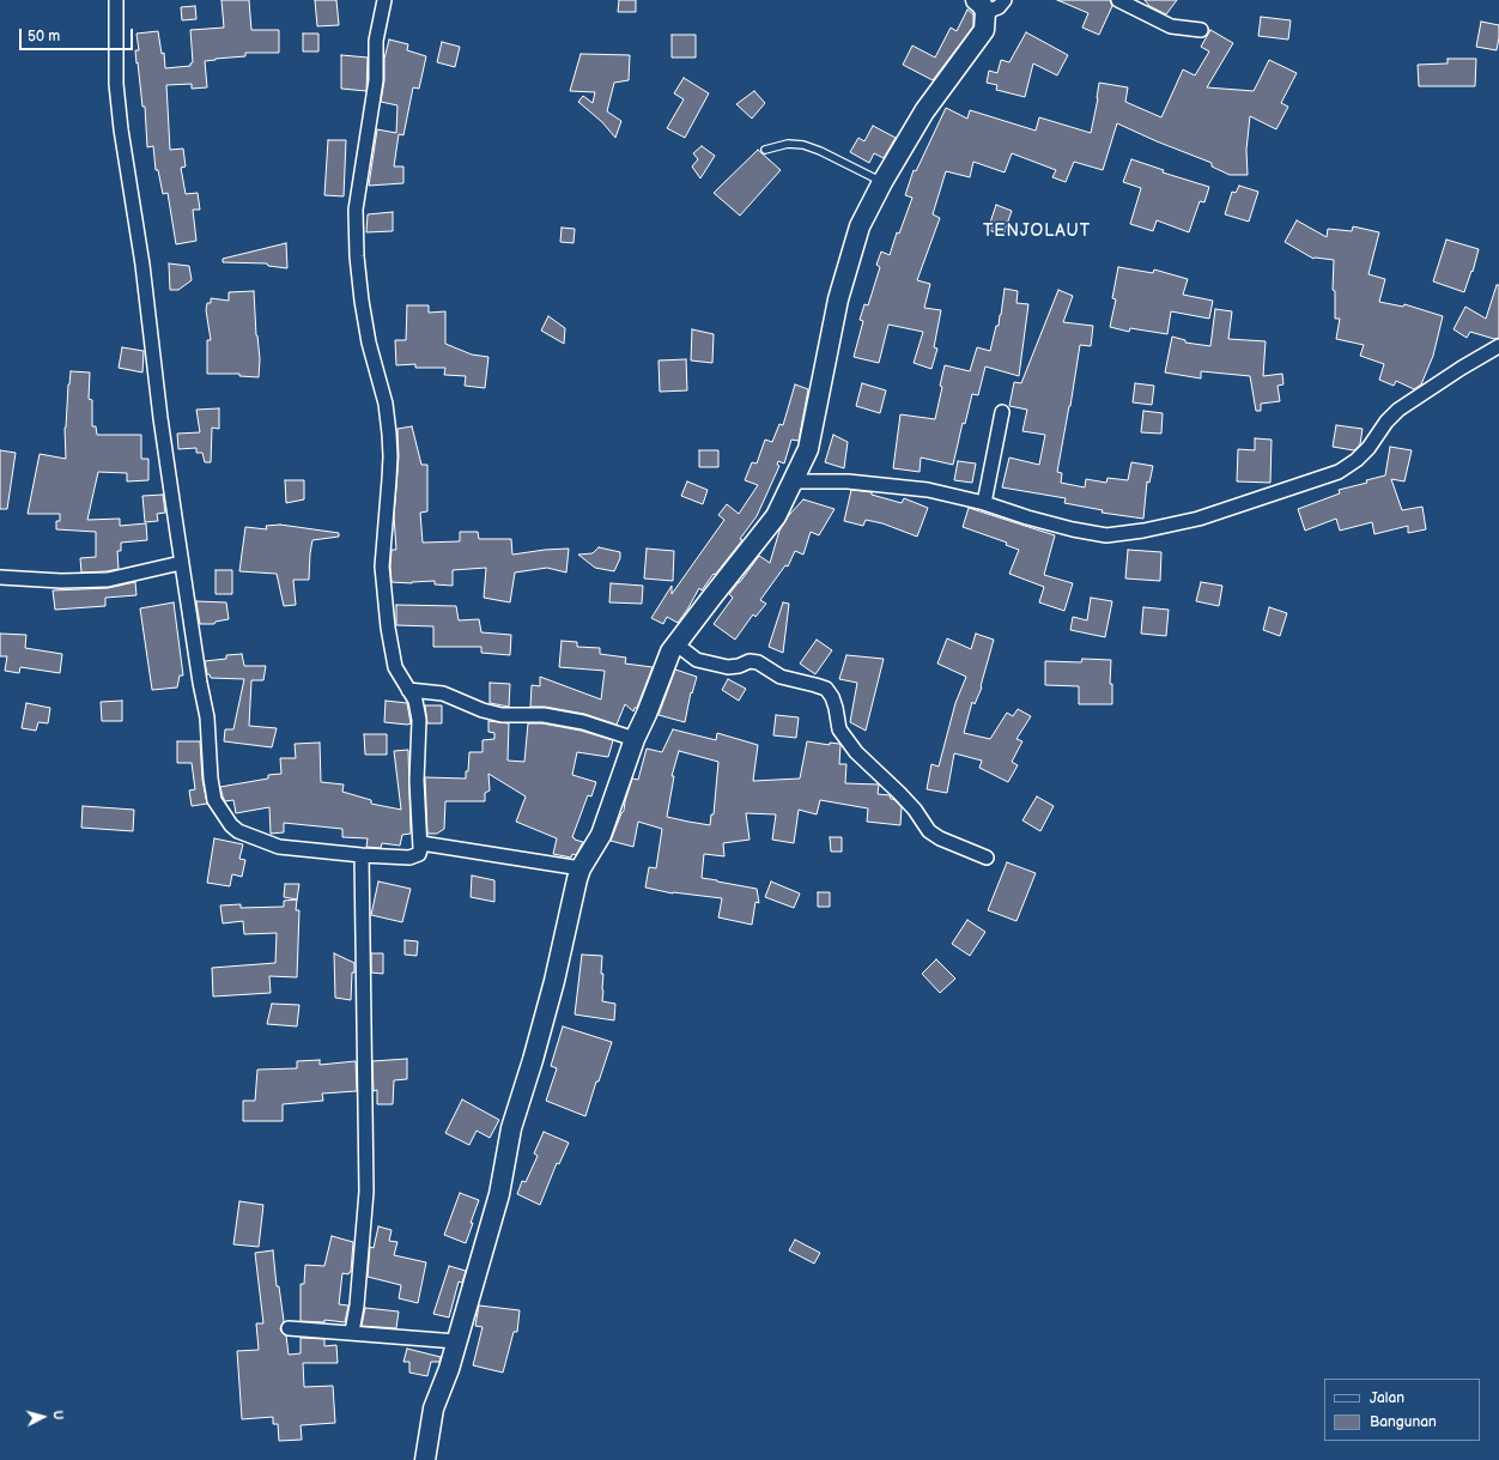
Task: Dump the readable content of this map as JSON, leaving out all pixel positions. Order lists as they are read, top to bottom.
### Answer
{
  "districts": ["TENJOLAUT"],
  "legend": ["Jalan", "Bangunan"],
  "scale_bar": "50 m",
  "north": "right"
}
